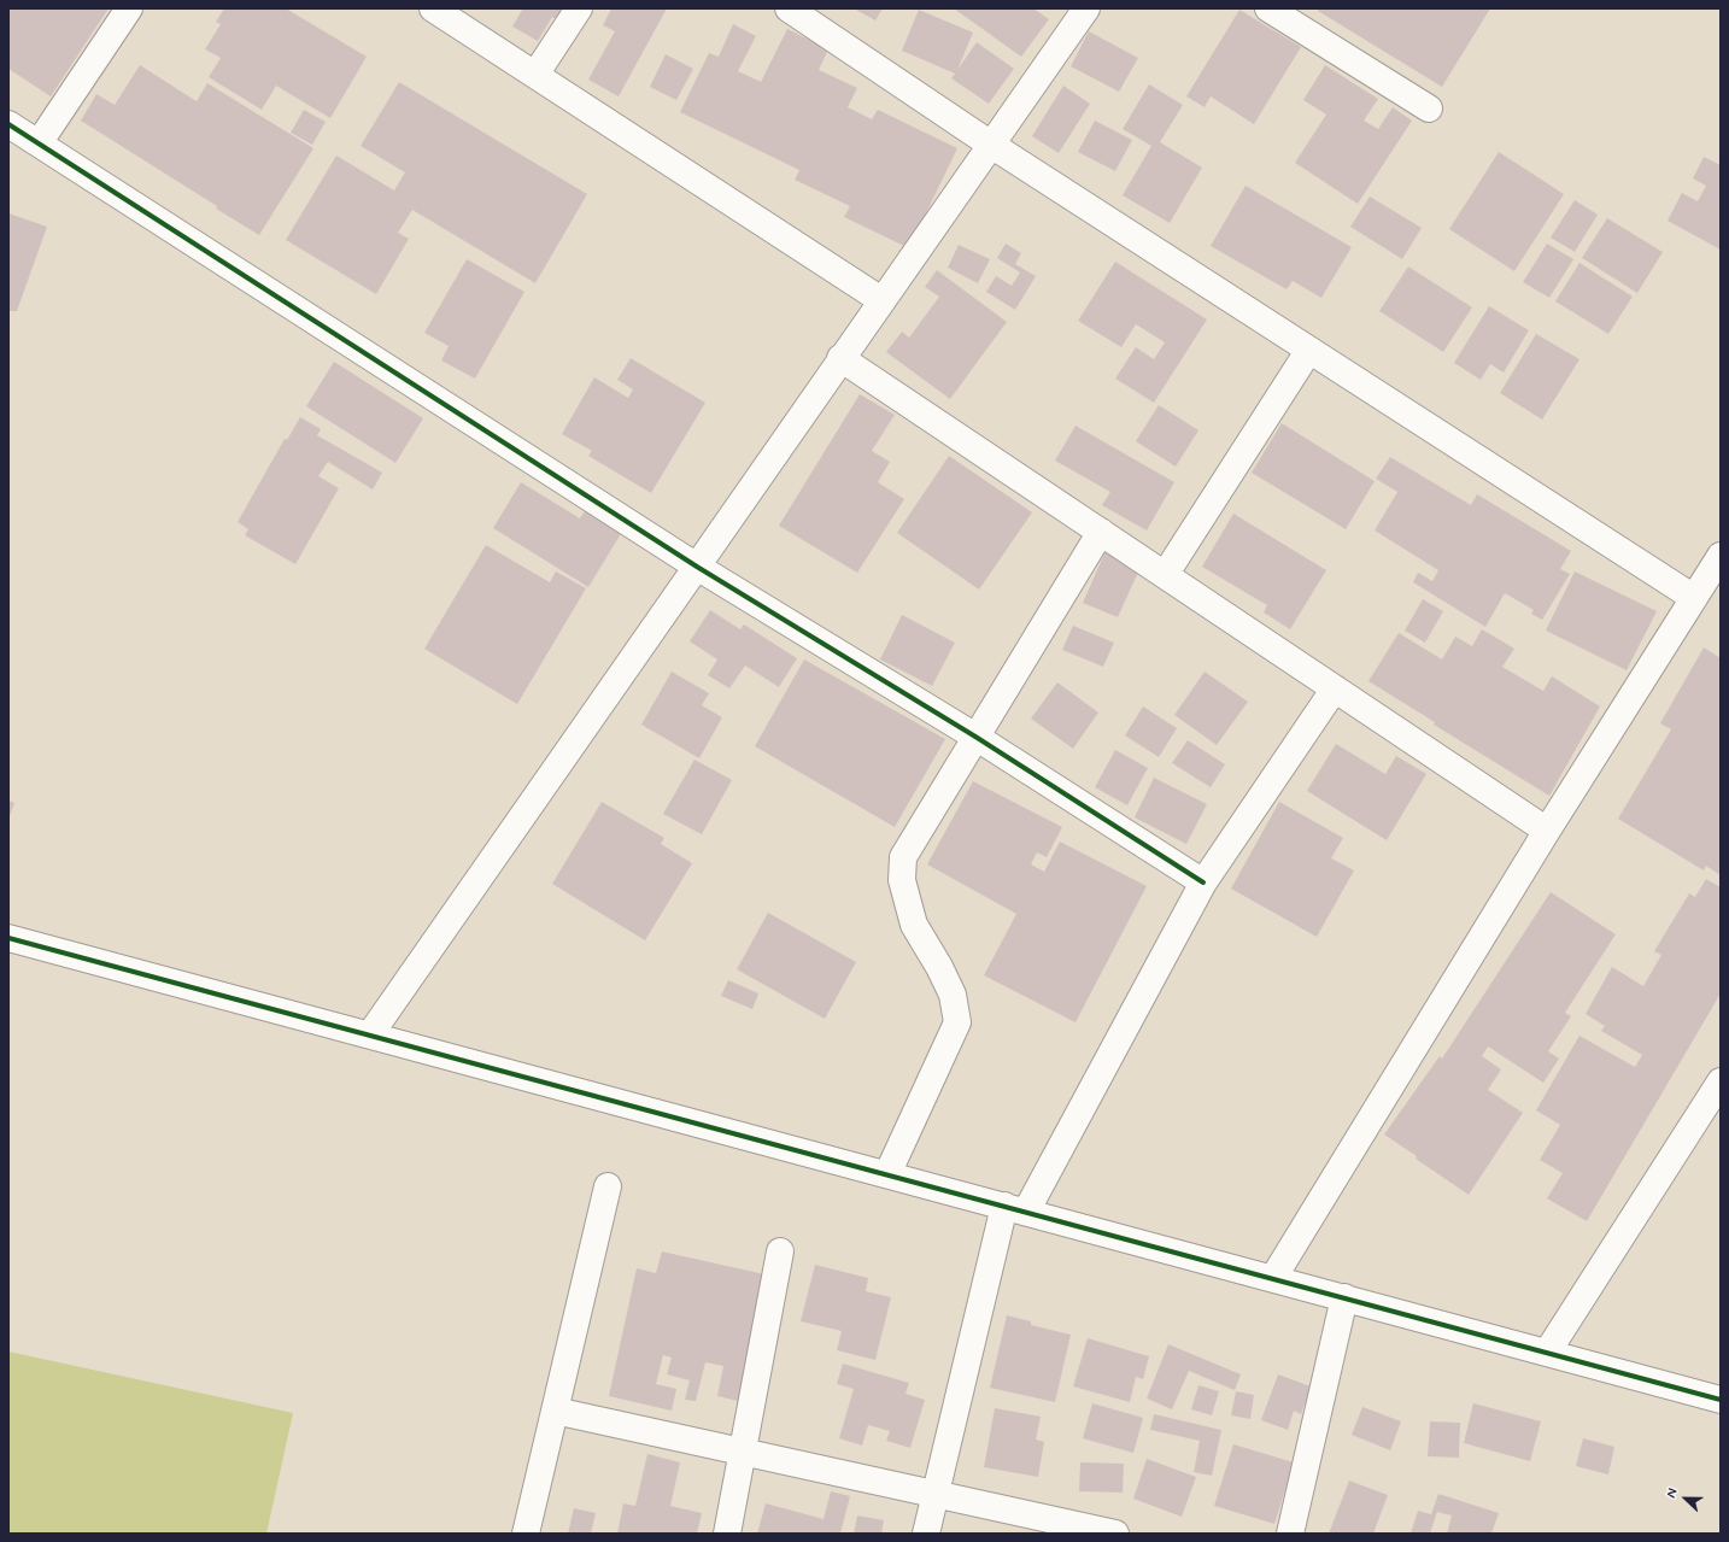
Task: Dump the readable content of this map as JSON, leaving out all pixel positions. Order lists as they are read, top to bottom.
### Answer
{
  "north": "left"
}
